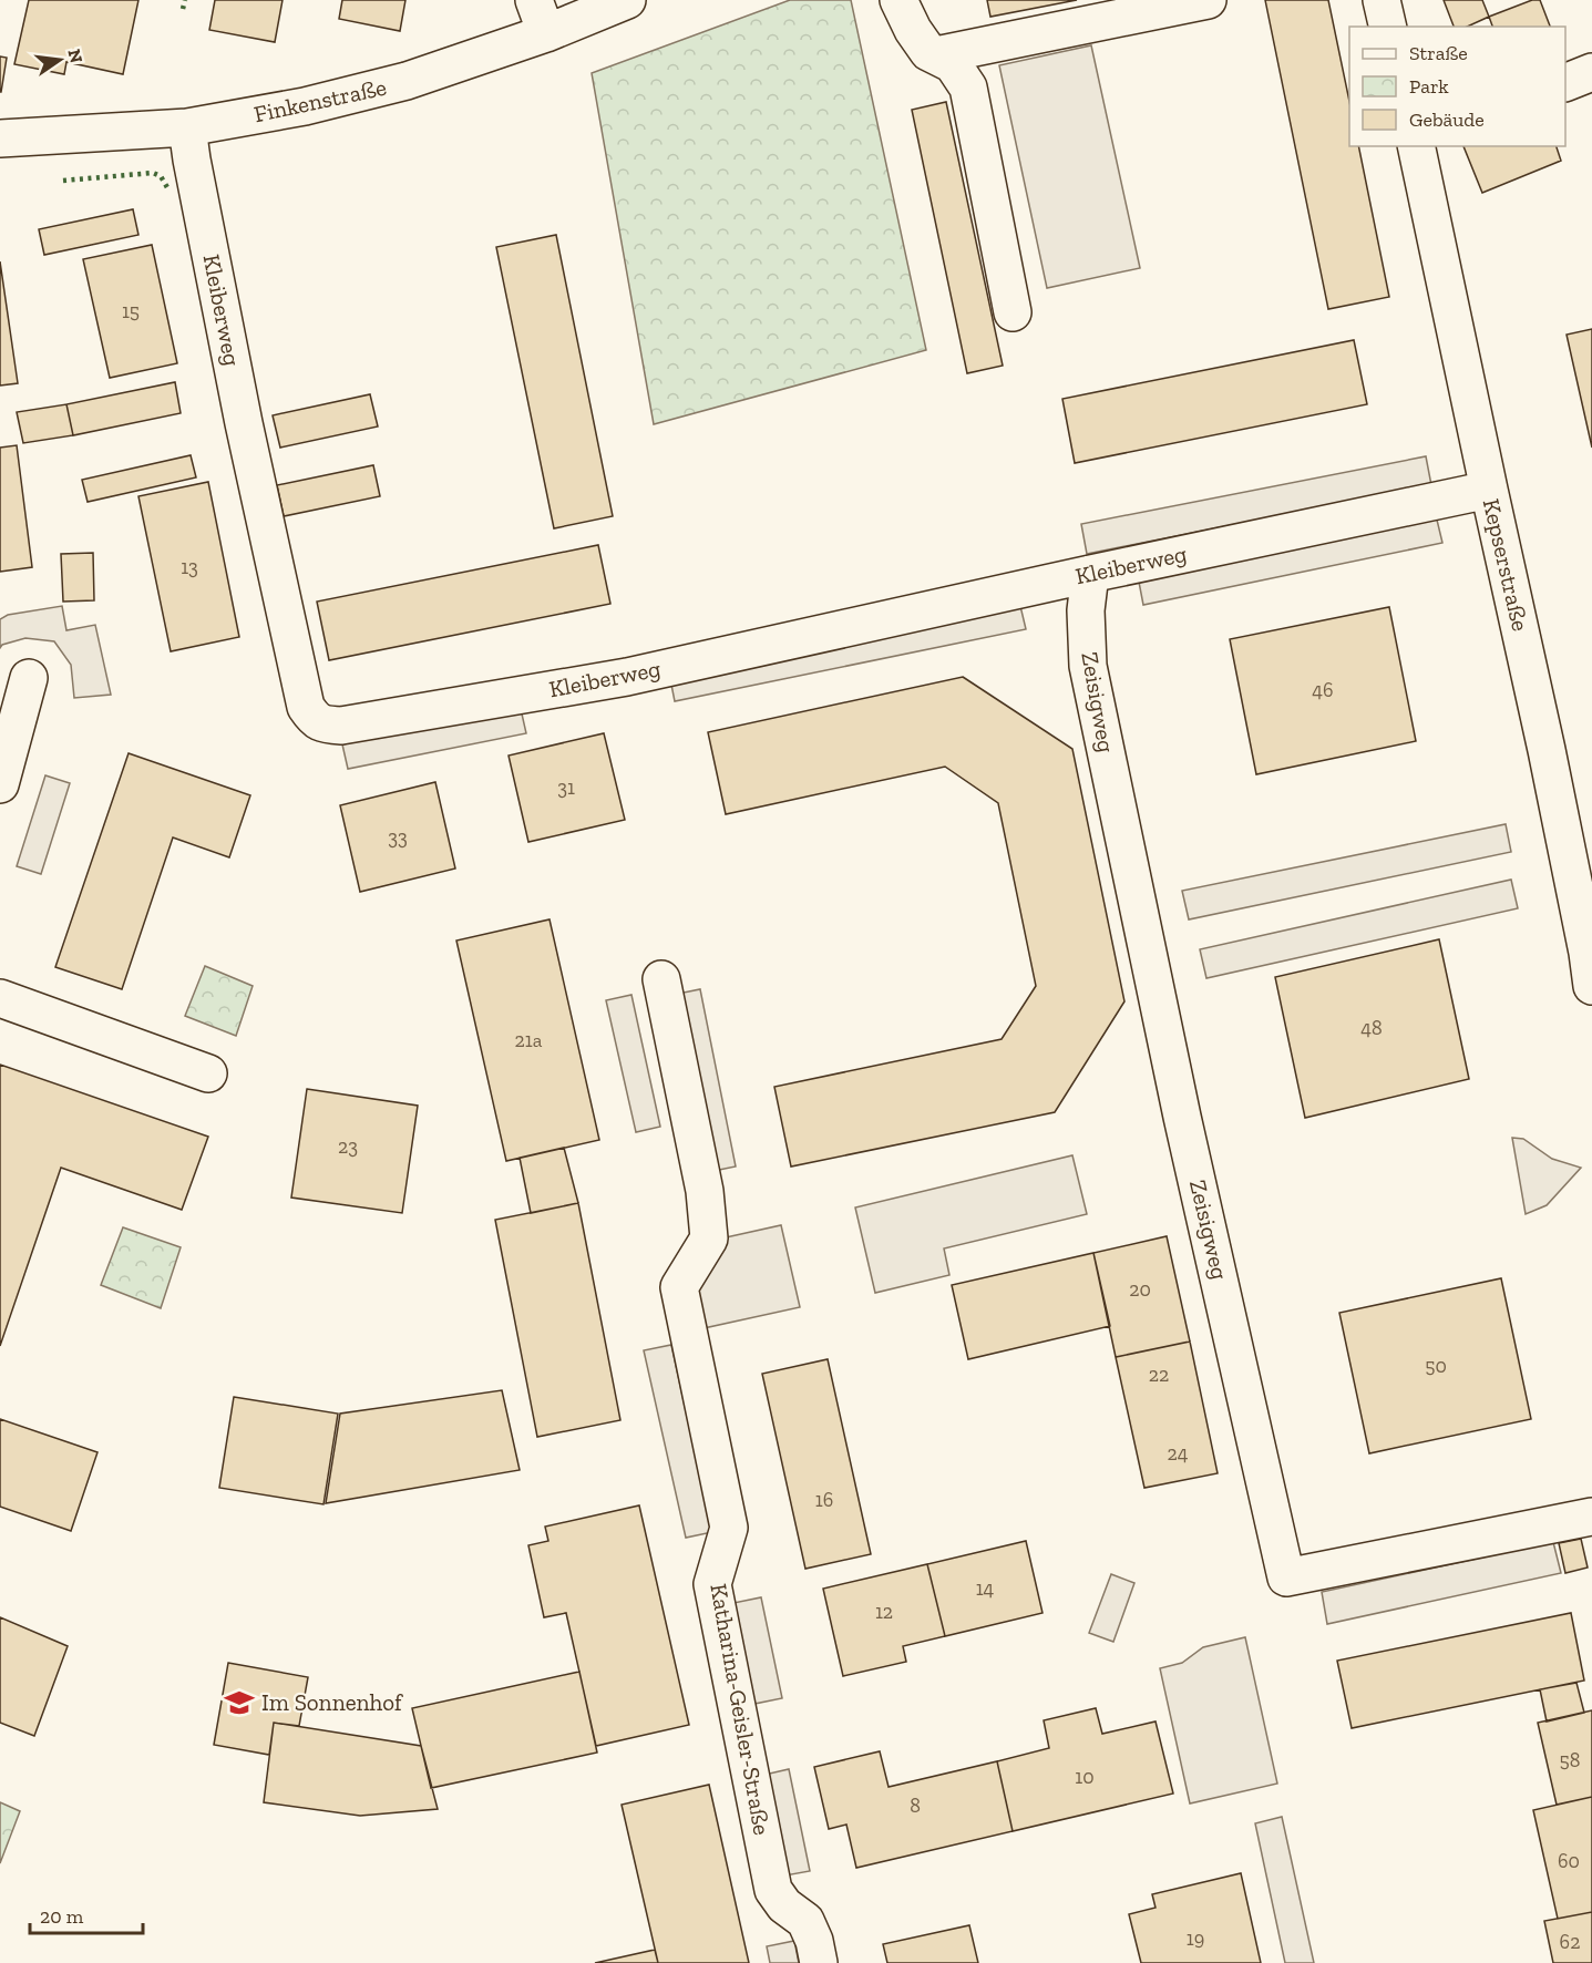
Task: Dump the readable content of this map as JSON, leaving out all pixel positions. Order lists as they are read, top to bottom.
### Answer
{
  "streets": {
    "street": [
      "Finkenstraße",
      "Kleiberweg",
      "Kepserstraße",
      "Zeisigweg",
      "Katharina-Geisler-Straße"
    ]
  },
  "crossings": [
    ["Finkenstraße", "Kleiberweg"],
    ["Kleiberweg", "Kepserstraße"],
    ["Kleiberweg", "Zeisigweg"]
  ],
  "places": {
    "school or university": ["Im Sonnenhof"]
  },
  "house_numbers": [
    "15",
    "13",
    "46",
    "31",
    "33",
    "48",
    "21a",
    "23",
    "20",
    "50",
    "22",
    "24",
    "16",
    "14",
    "12",
    "58",
    "10",
    "8",
    "60",
    "19",
    "62"
  ],
  "legend": ["Straße", "Park", "Gebäude"],
  "scale_bar": "20 m",
  "north": "right"
}
